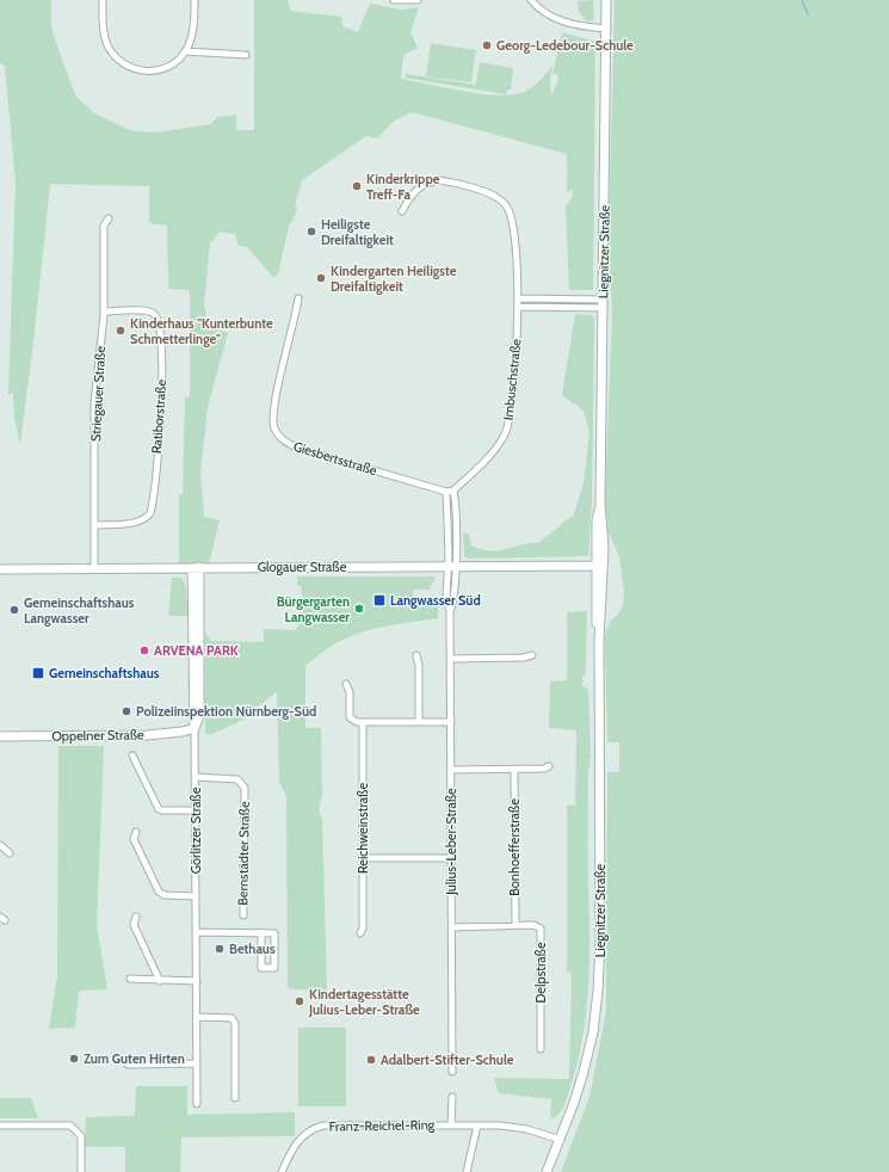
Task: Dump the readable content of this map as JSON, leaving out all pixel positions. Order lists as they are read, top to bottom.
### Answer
{
  "streets": {
    "main road": [
      "Liegnitzer Straße",
      "Glogauer Straße",
      "Oppelner Straße",
      "Görlitzer Straße"
    ],
    "street": [
      "Imbuschstraße",
      "Striegauer Straße",
      "Ratiborstraße",
      "Giesbertsstraße",
      "Reichweinstraße",
      "Julius-Leber-Straße",
      "Bonhoefferstraße",
      "Bernstädter Straße",
      "Delpstraße",
      "Franz-Reichel-Ring"
    ]
  },
  "crossings": [
    ["Liegnitzer Straße", "Glogauer Straße"],
    ["Liegnitzer Straße", "Franz-Reichel-Ring"],
    ["Imbuschstraße", "Giesbertsstraße"],
    ["Striegauer Straße", "Ratiborstraße"],
    ["Striegauer Straße", "Glogauer Straße"],
    ["Glogauer Straße", "Görlitzer Straße"],
    ["Glogauer Straße", "Julius-Leber-Straße"],
    ["Oppelner Straße", "Görlitzer Straße"],
    ["Görlitzer Straße", "Bernstädter Straße"],
    ["Julius-Leber-Straße", "Delpstraße"],
    ["Bonhoefferstraße", "Delpstraße"]
  ],
  "places": {
    "other": [
      "Georg-Ledebour-Schule",
      "Kinderkrippe Treff-Fa",
      "Heiligste Dreifaltigkeit",
      "Kindergarten Heiligste Dreifaltigkeit",
      "Kinderhaus \"Kunterbunte Schmetterlinge\"",
      "Bürgergarten Langwasser",
      "Gemeinschaftshaus Langwasser",
      "ARVENA PARK",
      "Polizeiinspektion Nürnberg-Süd",
      "Bethaus",
      "Kindertagesstätte Julius-Leber-Straße",
      "Zum Guten Hirten",
      "Adalbert-Stifter-Schule"
    ],
    "transit": ["Langwasser Süd", "Gemeinschaftshaus"]
  }
}
